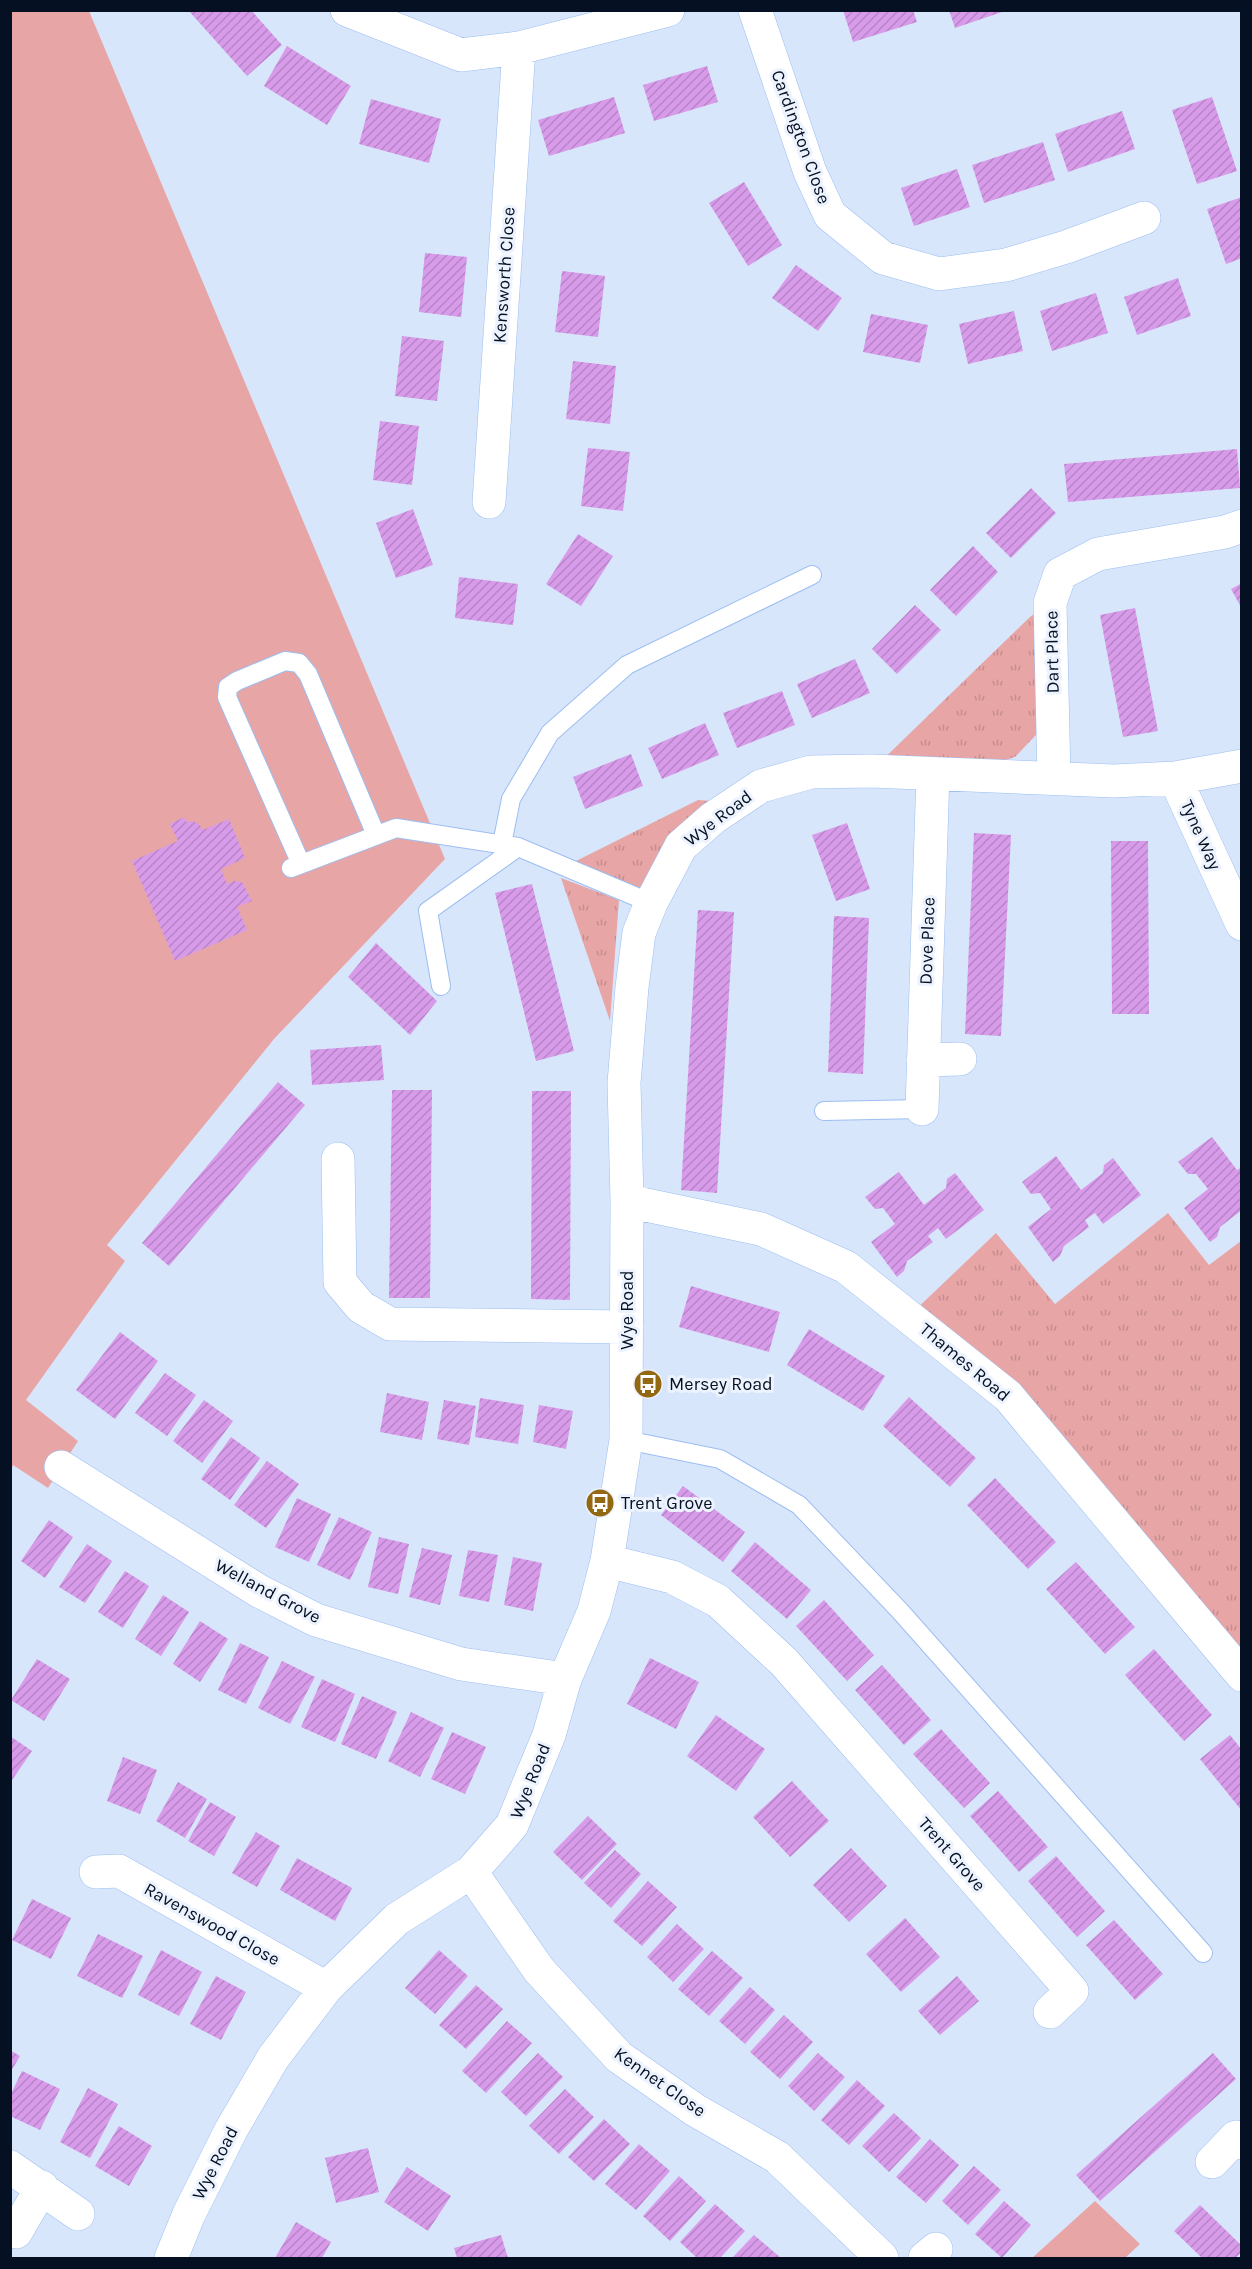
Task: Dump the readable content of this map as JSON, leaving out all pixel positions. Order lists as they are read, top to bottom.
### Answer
{
  "streets": {
    "street": [
      "Cardington Close",
      "Kensworth Close",
      "Dart Place",
      "Wye Road",
      "Tyne Way",
      "Dove Place",
      "Thames Road",
      "Welland Grove",
      "Trent Grove",
      "Ravenswood Close",
      "Kennet Close"
    ]
  },
  "crossings": [
    ["Dart Place", "Wye Road"],
    ["Wye Road", "Tyne Way"],
    ["Wye Road", "Dove Place"],
    ["Wye Road", "Thames Road"],
    ["Wye Road", "Welland Grove"],
    ["Wye Road", "Trent Grove"],
    ["Wye Road", "Ravenswood Close"],
    ["Wye Road", "Kennet Close"]
  ],
  "places": {
    "bus stop": ["Mersey Road", "Trent Grove"]
  }
}
